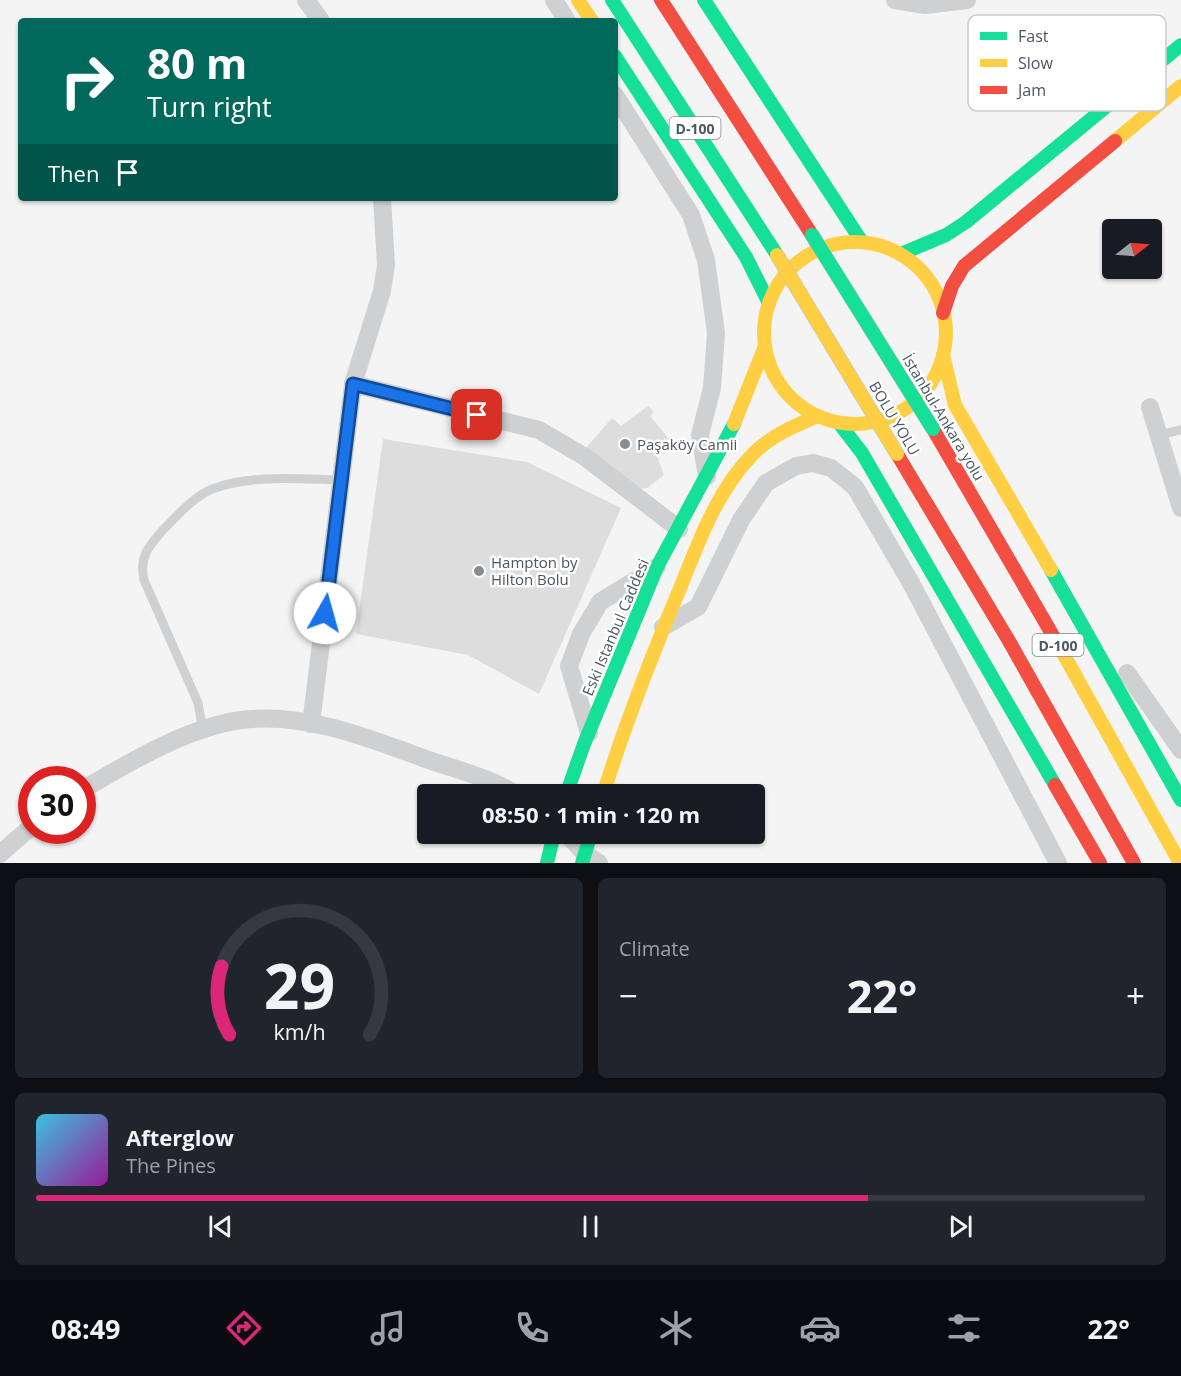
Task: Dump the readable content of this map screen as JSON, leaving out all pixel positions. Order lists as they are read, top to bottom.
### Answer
{
  "streets": {
    "main road": [
      "D-100",
      "İstanbul-Ankara yolu",
      "BOLU YOLU",
      "Eski Istanbul Caddesi"
    ]
  },
  "places": ["Paşaköy Camii", "Hampton by Hilton Bolu"],
  "legend": ["Fast", "Slow", "Jam"],
  "north": "right",
  "page": {
    "turn": ["80 m", "Turn right"],
    "then": "Then",
    "limit": "30",
    "trip": "08:50 · 1 min · 120 m",
    "tile": "Climate",
    "heat": ["−", "22°", "+"],
    "song": ["Afterglow", "The Pines"],
    "tabs": ["08:49", "22°"],
    "gauge": ["29", "km/h"]
  }
}
